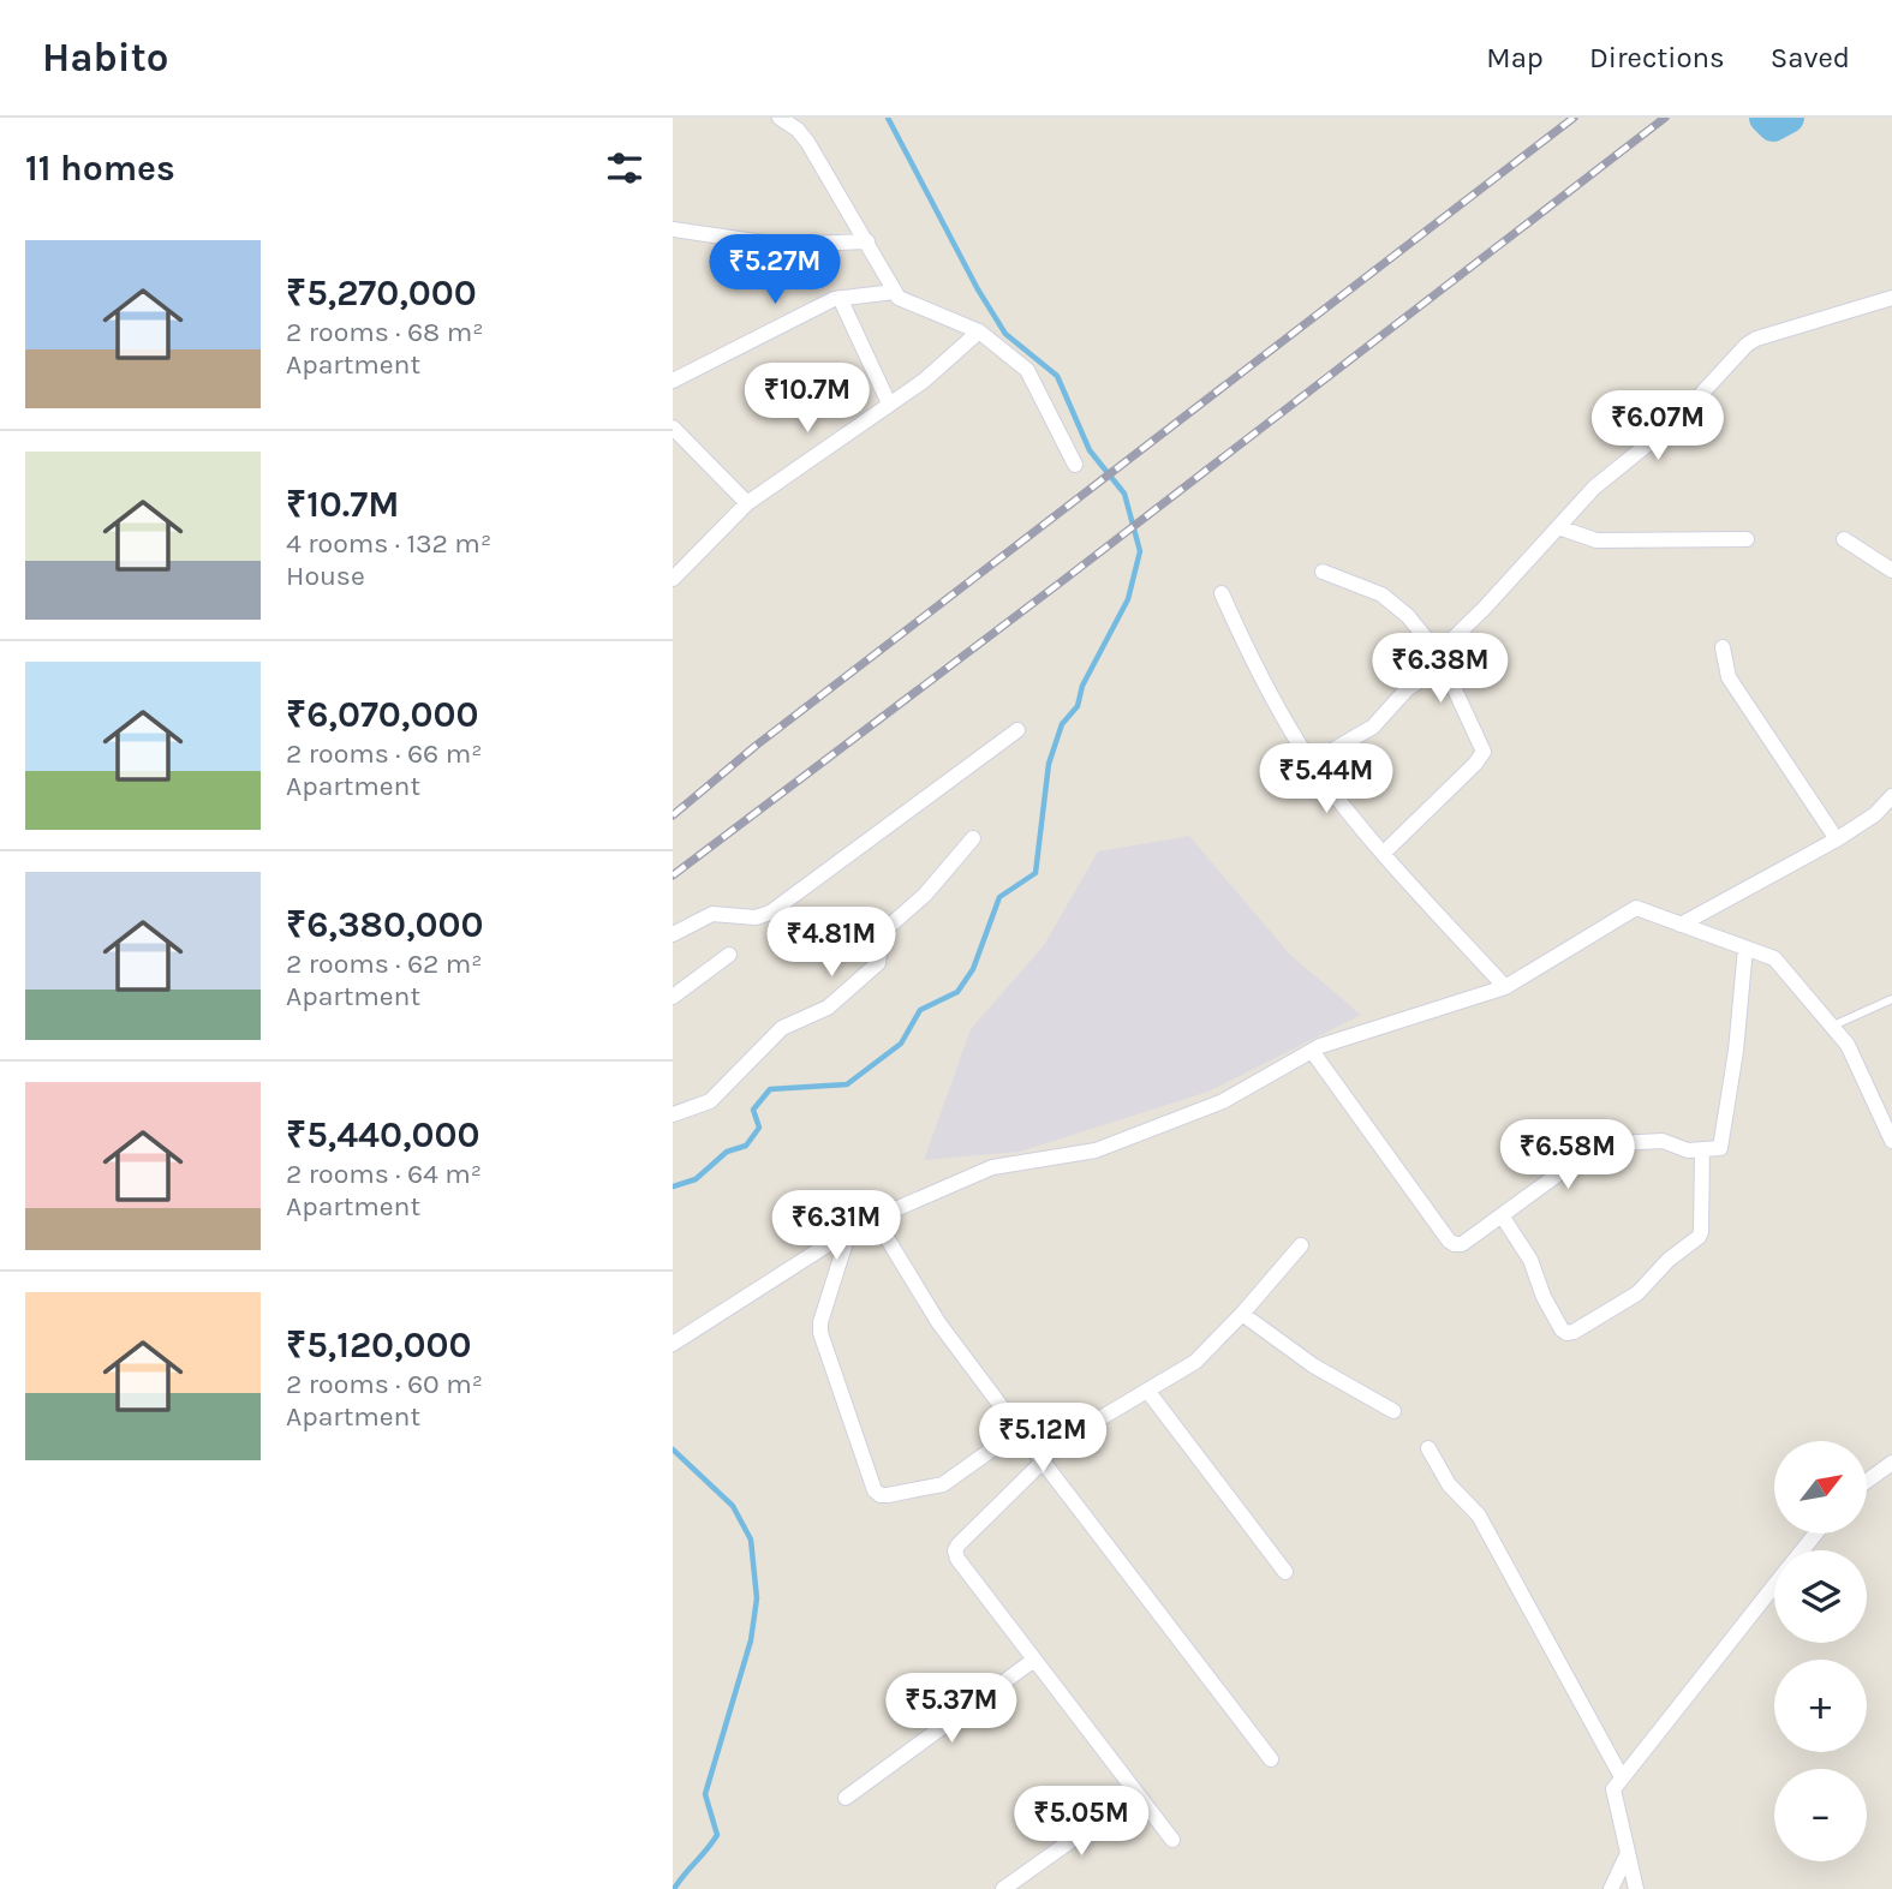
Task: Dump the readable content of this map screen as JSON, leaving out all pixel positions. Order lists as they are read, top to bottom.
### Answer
{
  "north": "top right",
  "page": {
    "header": "Habito",
    "nav": ["Map", "Directions", "Saved"],
    "heading": "11 homes",
    "list": [
      {
        "name": "₹5,270,000",
        "note": "2 rooms · 68 m² · Apartment"
      },
      {
        "name": "₹10.7M",
        "note": "4 rooms · 132 m² · House"
      },
      {
        "name": "₹6,070,000",
        "note": "2 rooms · 66 m² · Apartment"
      },
      {
        "name": "₹6,380,000",
        "note": "2 rooms · 62 m² · Apartment"
      },
      {
        "name": "₹5,440,000",
        "note": "2 rooms · 64 m² · Apartment"
      },
      {
        "name": "₹5,120,000",
        "note": "2 rooms · 60 m² · Apartment"
      }
    ],
    "price": [
      "₹5.27M",
      "₹10.7M",
      "₹6.07M",
      "₹6.38M",
      "₹5.44M",
      "₹4.81M",
      "₹6.58M",
      "₹6.31M",
      "₹5.12M",
      "₹5.37M",
      "₹5.05M"
    ],
    "map_buttons": ["+", "−"]
  }
}
